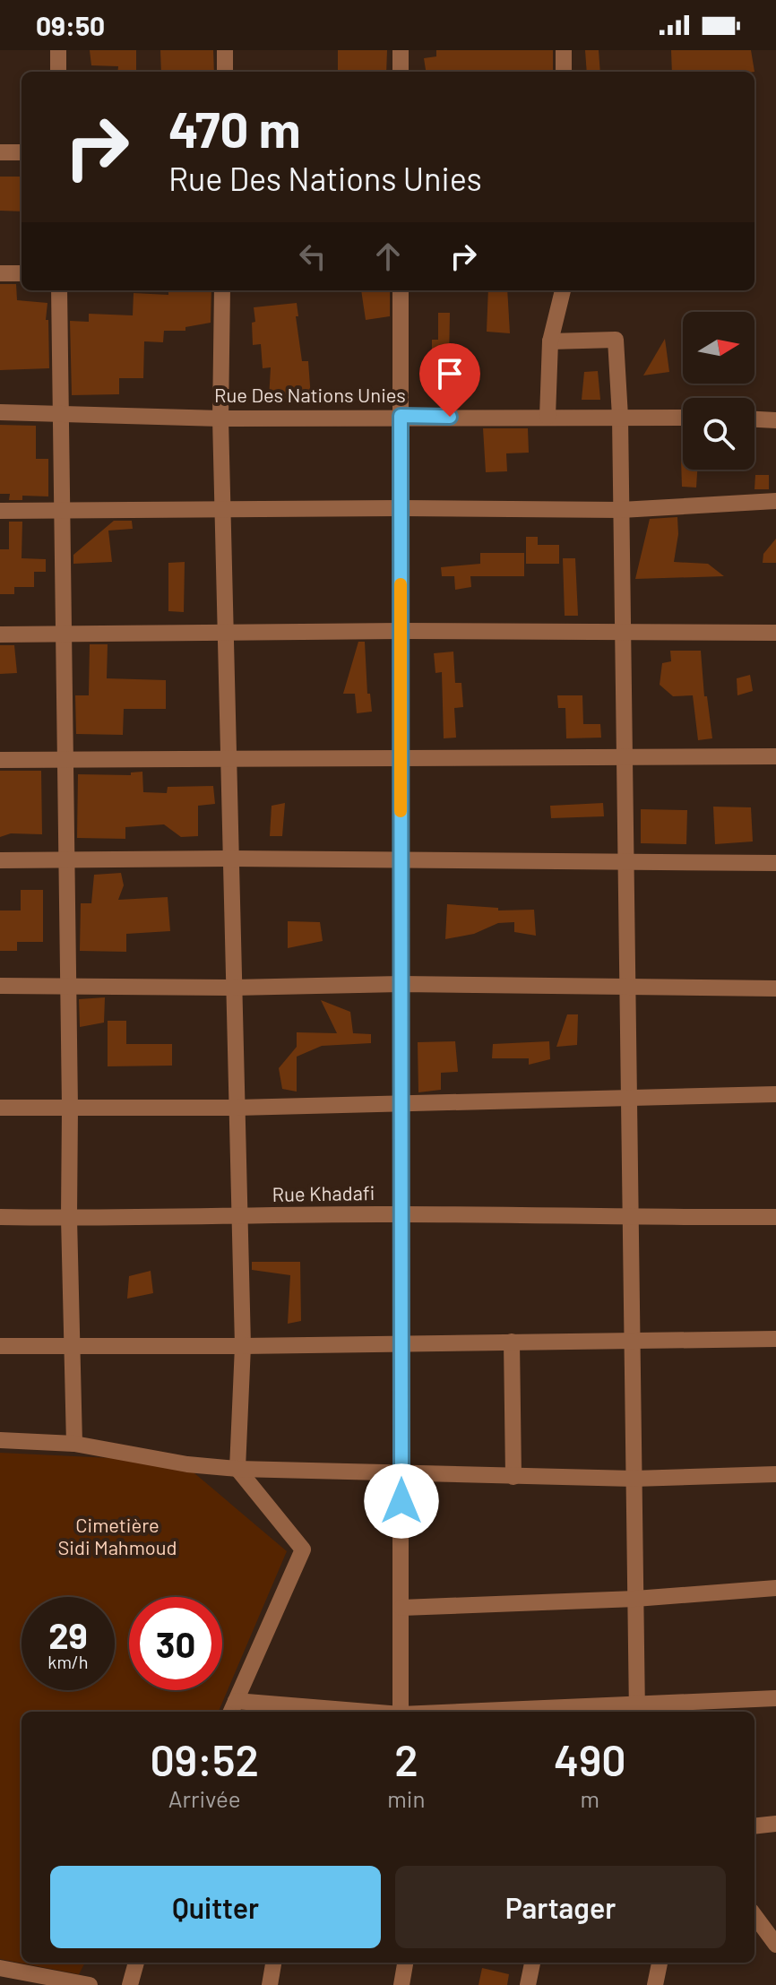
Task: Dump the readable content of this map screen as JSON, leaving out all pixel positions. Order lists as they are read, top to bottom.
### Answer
{
  "streets": {
    "street": ["Rue Des Nations Unies", "Rue Khadafi"]
  },
  "parks": ["Cimetière Sidi Mahmoud"],
  "north": "right",
  "page": {
    "status": "09:50",
    "turn": ["470 m", "Rue Des Nations Unies"],
    "speed": "29 km/h",
    "limit": "30",
    "eta": [
      "09:52",
      "Arrivée",
      "2",
      "min",
      "490",
      "m"
    ],
    "buttons": ["Quitter", "Partager"]
  }
}
